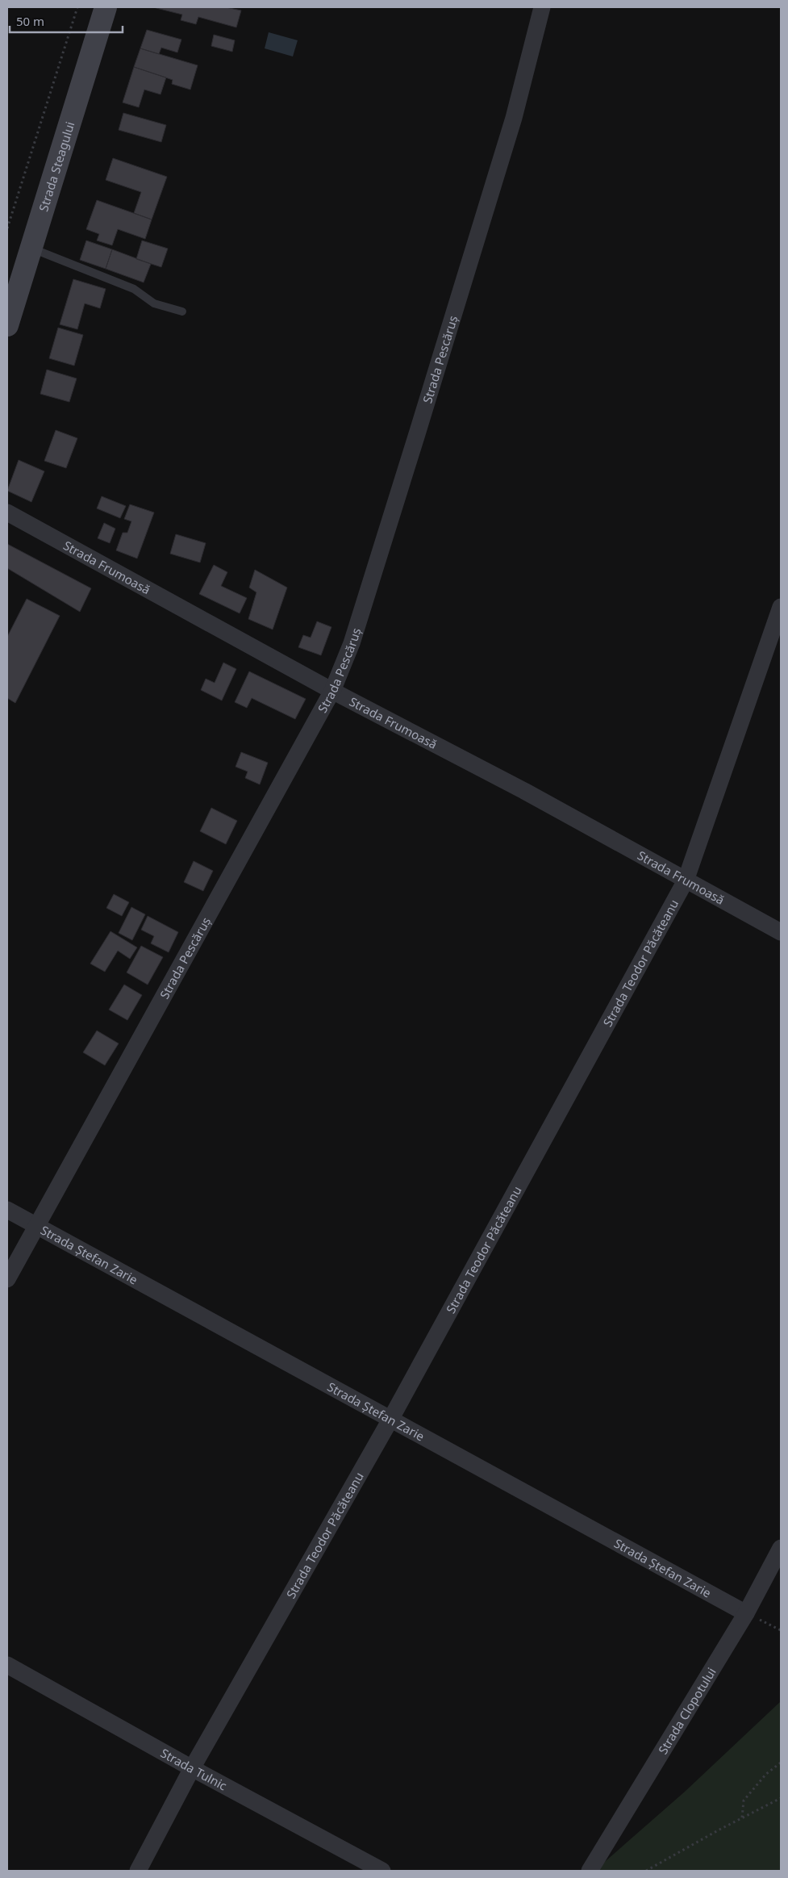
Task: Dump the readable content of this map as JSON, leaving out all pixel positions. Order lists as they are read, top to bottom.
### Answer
{
  "streets": {
    "main road": ["Strada Steagului"],
    "street": [
      "Strada Pescăruș",
      "Strada Frumoasă",
      "Strada Teodor Păcăteanu",
      "Strada Ștefan Zarie",
      "Strada Clopotului",
      "Strada Tulnic"
    ]
  },
  "crossings": [
    ["Strada Pescăruș", "Strada Frumoasă"],
    ["Strada Pescăruș", "Strada Ștefan Zarie"],
    ["Strada Frumoasă", "Strada Teodor Păcăteanu"],
    ["Strada Teodor Păcăteanu", "Strada Ștefan Zarie"],
    ["Strada Teodor Păcăteanu", "Strada Tulnic"],
    ["Strada Ștefan Zarie", "Strada Clopotului"]
  ],
  "scale_bar": "50 m"
}
